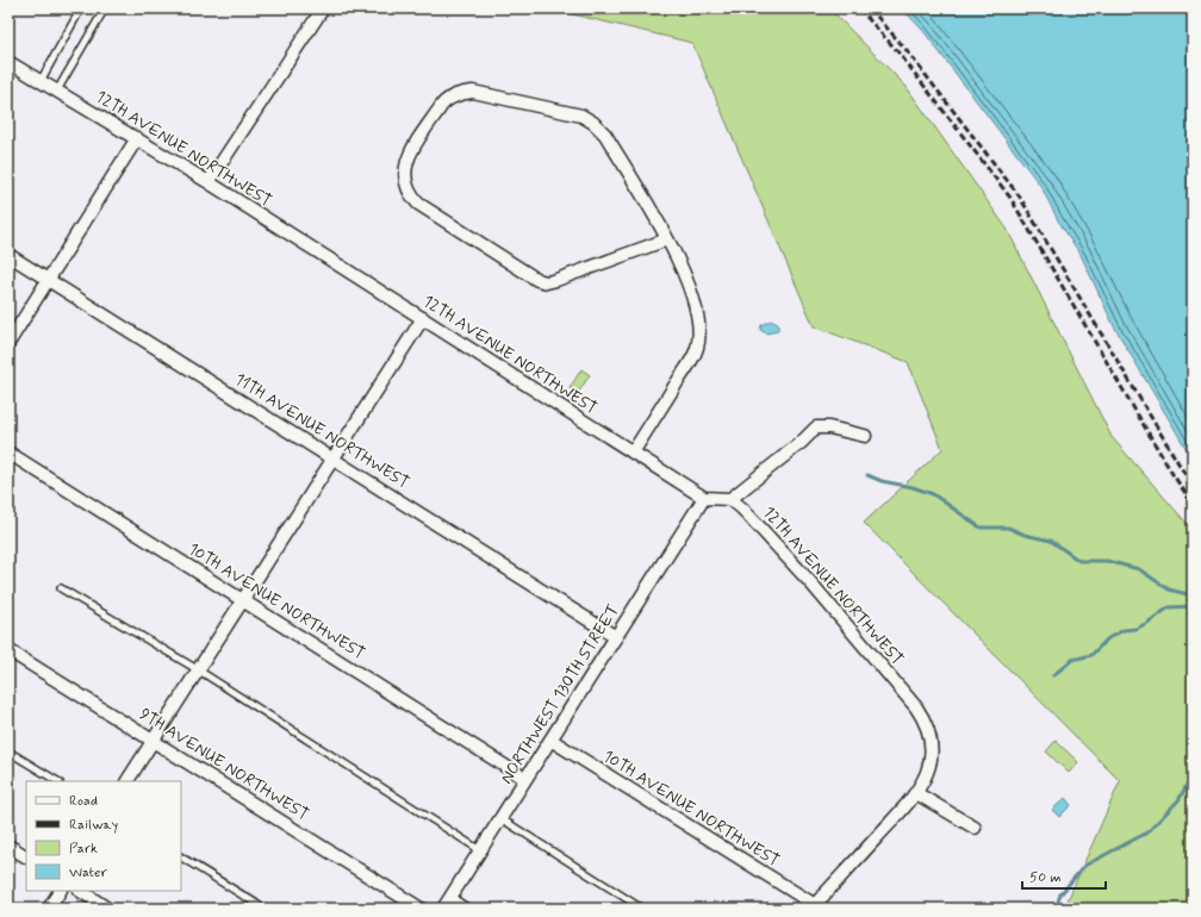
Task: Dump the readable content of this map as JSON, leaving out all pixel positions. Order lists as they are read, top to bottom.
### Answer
{
  "streets": {
    "street": [
      "12TH AVENUE NORTHWEST",
      "11TH AVENUE NORTHWEST",
      "10TH AVENUE NORTHWEST",
      "NORTHWEST 130TH STREET",
      "9TH AVENUE NORTHWEST"
    ]
  },
  "crossings": [
    ["12TH AVENUE NORTHWEST", "NORTHWEST 130TH STREET"],
    ["11TH AVENUE NORTHWEST", "NORTHWEST 130TH STREET"],
    ["10TH AVENUE NORTHWEST", "NORTHWEST 130TH STREET"]
  ],
  "legend": [
    "Road",
    "Railway",
    "Park",
    "Water"
  ],
  "scale_bar": "50 m"
}
